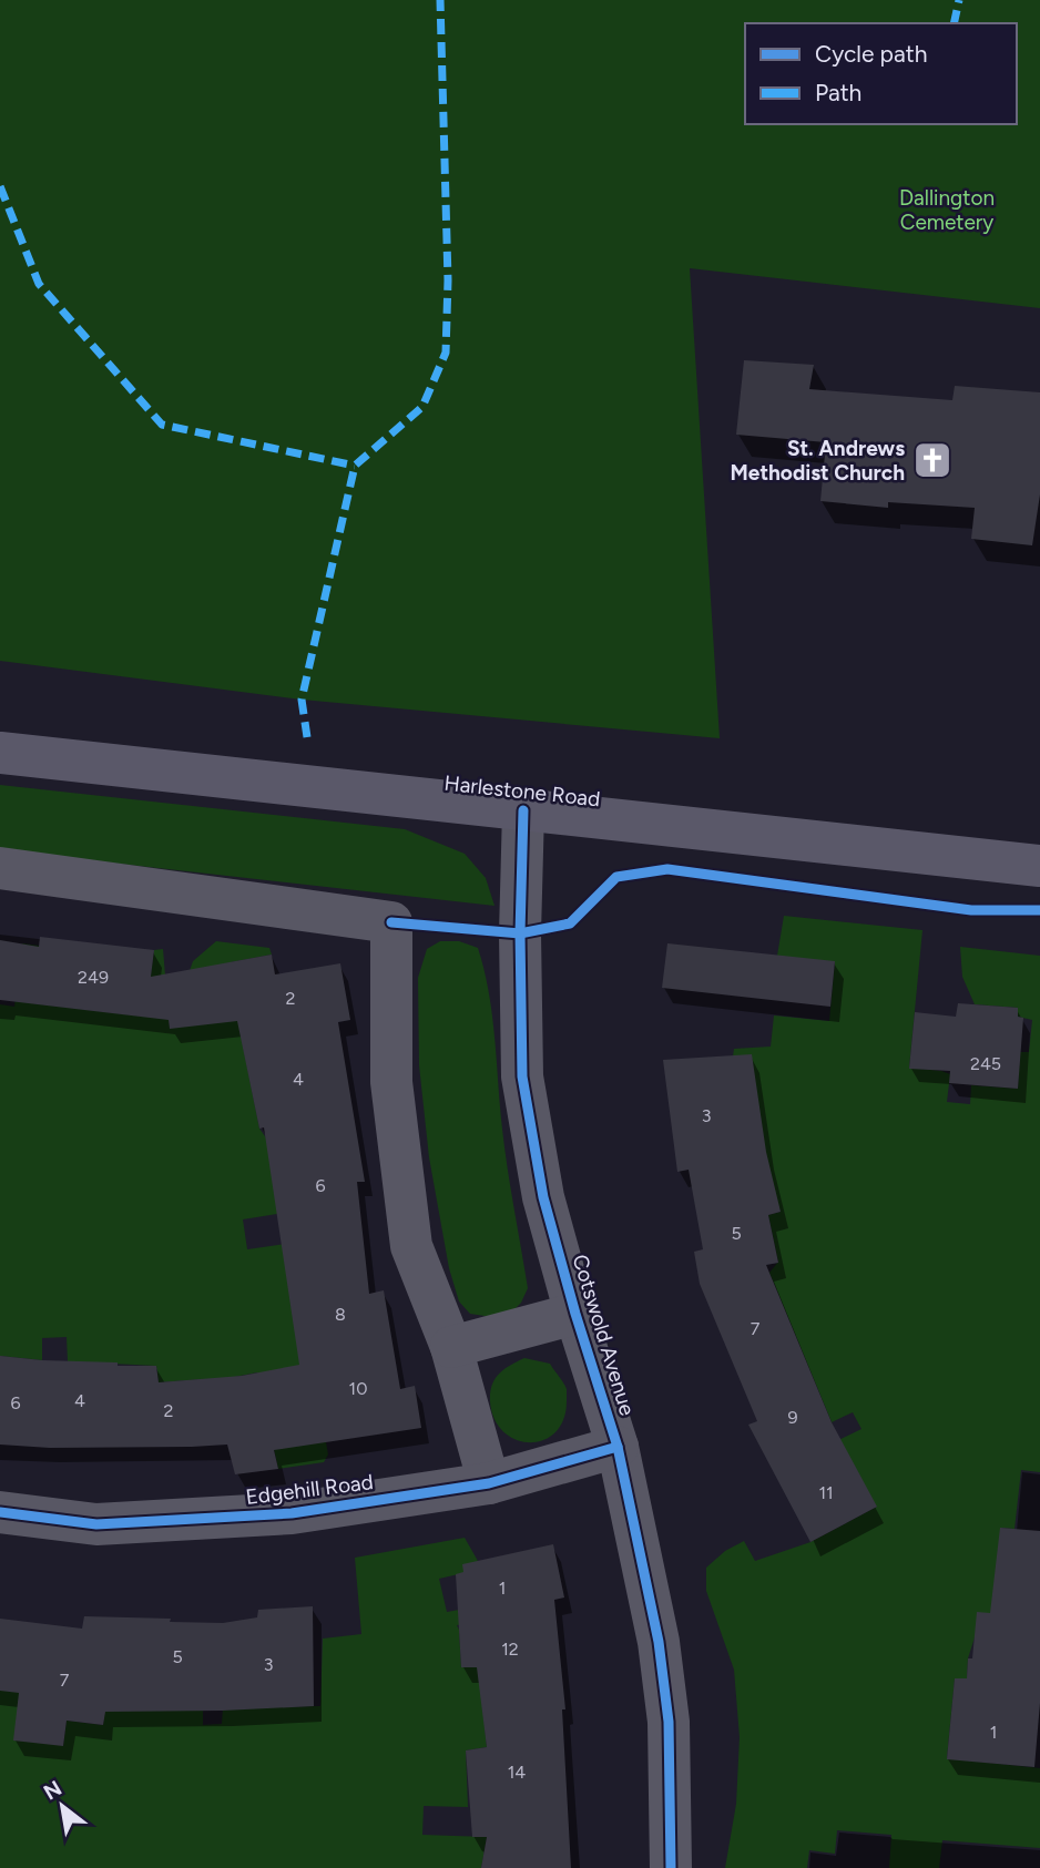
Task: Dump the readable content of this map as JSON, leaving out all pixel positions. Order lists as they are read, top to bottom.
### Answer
{
  "streets": {
    "main road": ["Harlestone Road"],
    "street": ["Cotswold Avenue", "Edgehill Road"]
  },
  "crossings": [
    ["Harlestone Road", "Cotswold Avenue"],
    ["Cotswold Avenue", "Edgehill Road"]
  ],
  "parks": ["Dallington Cemetery"],
  "places": {
    "church": ["St. Andrews Methodist Church"]
  },
  "house_numbers": [
    "249",
    "2",
    "245",
    "4",
    "3",
    "6",
    "5",
    "8",
    "7",
    "10",
    "4",
    "6",
    "2",
    "9",
    "11",
    "1",
    "12",
    "5",
    "3",
    "7",
    "1",
    "14"
  ],
  "legend": ["Cycle path", "Path"],
  "north": "top left"
}
